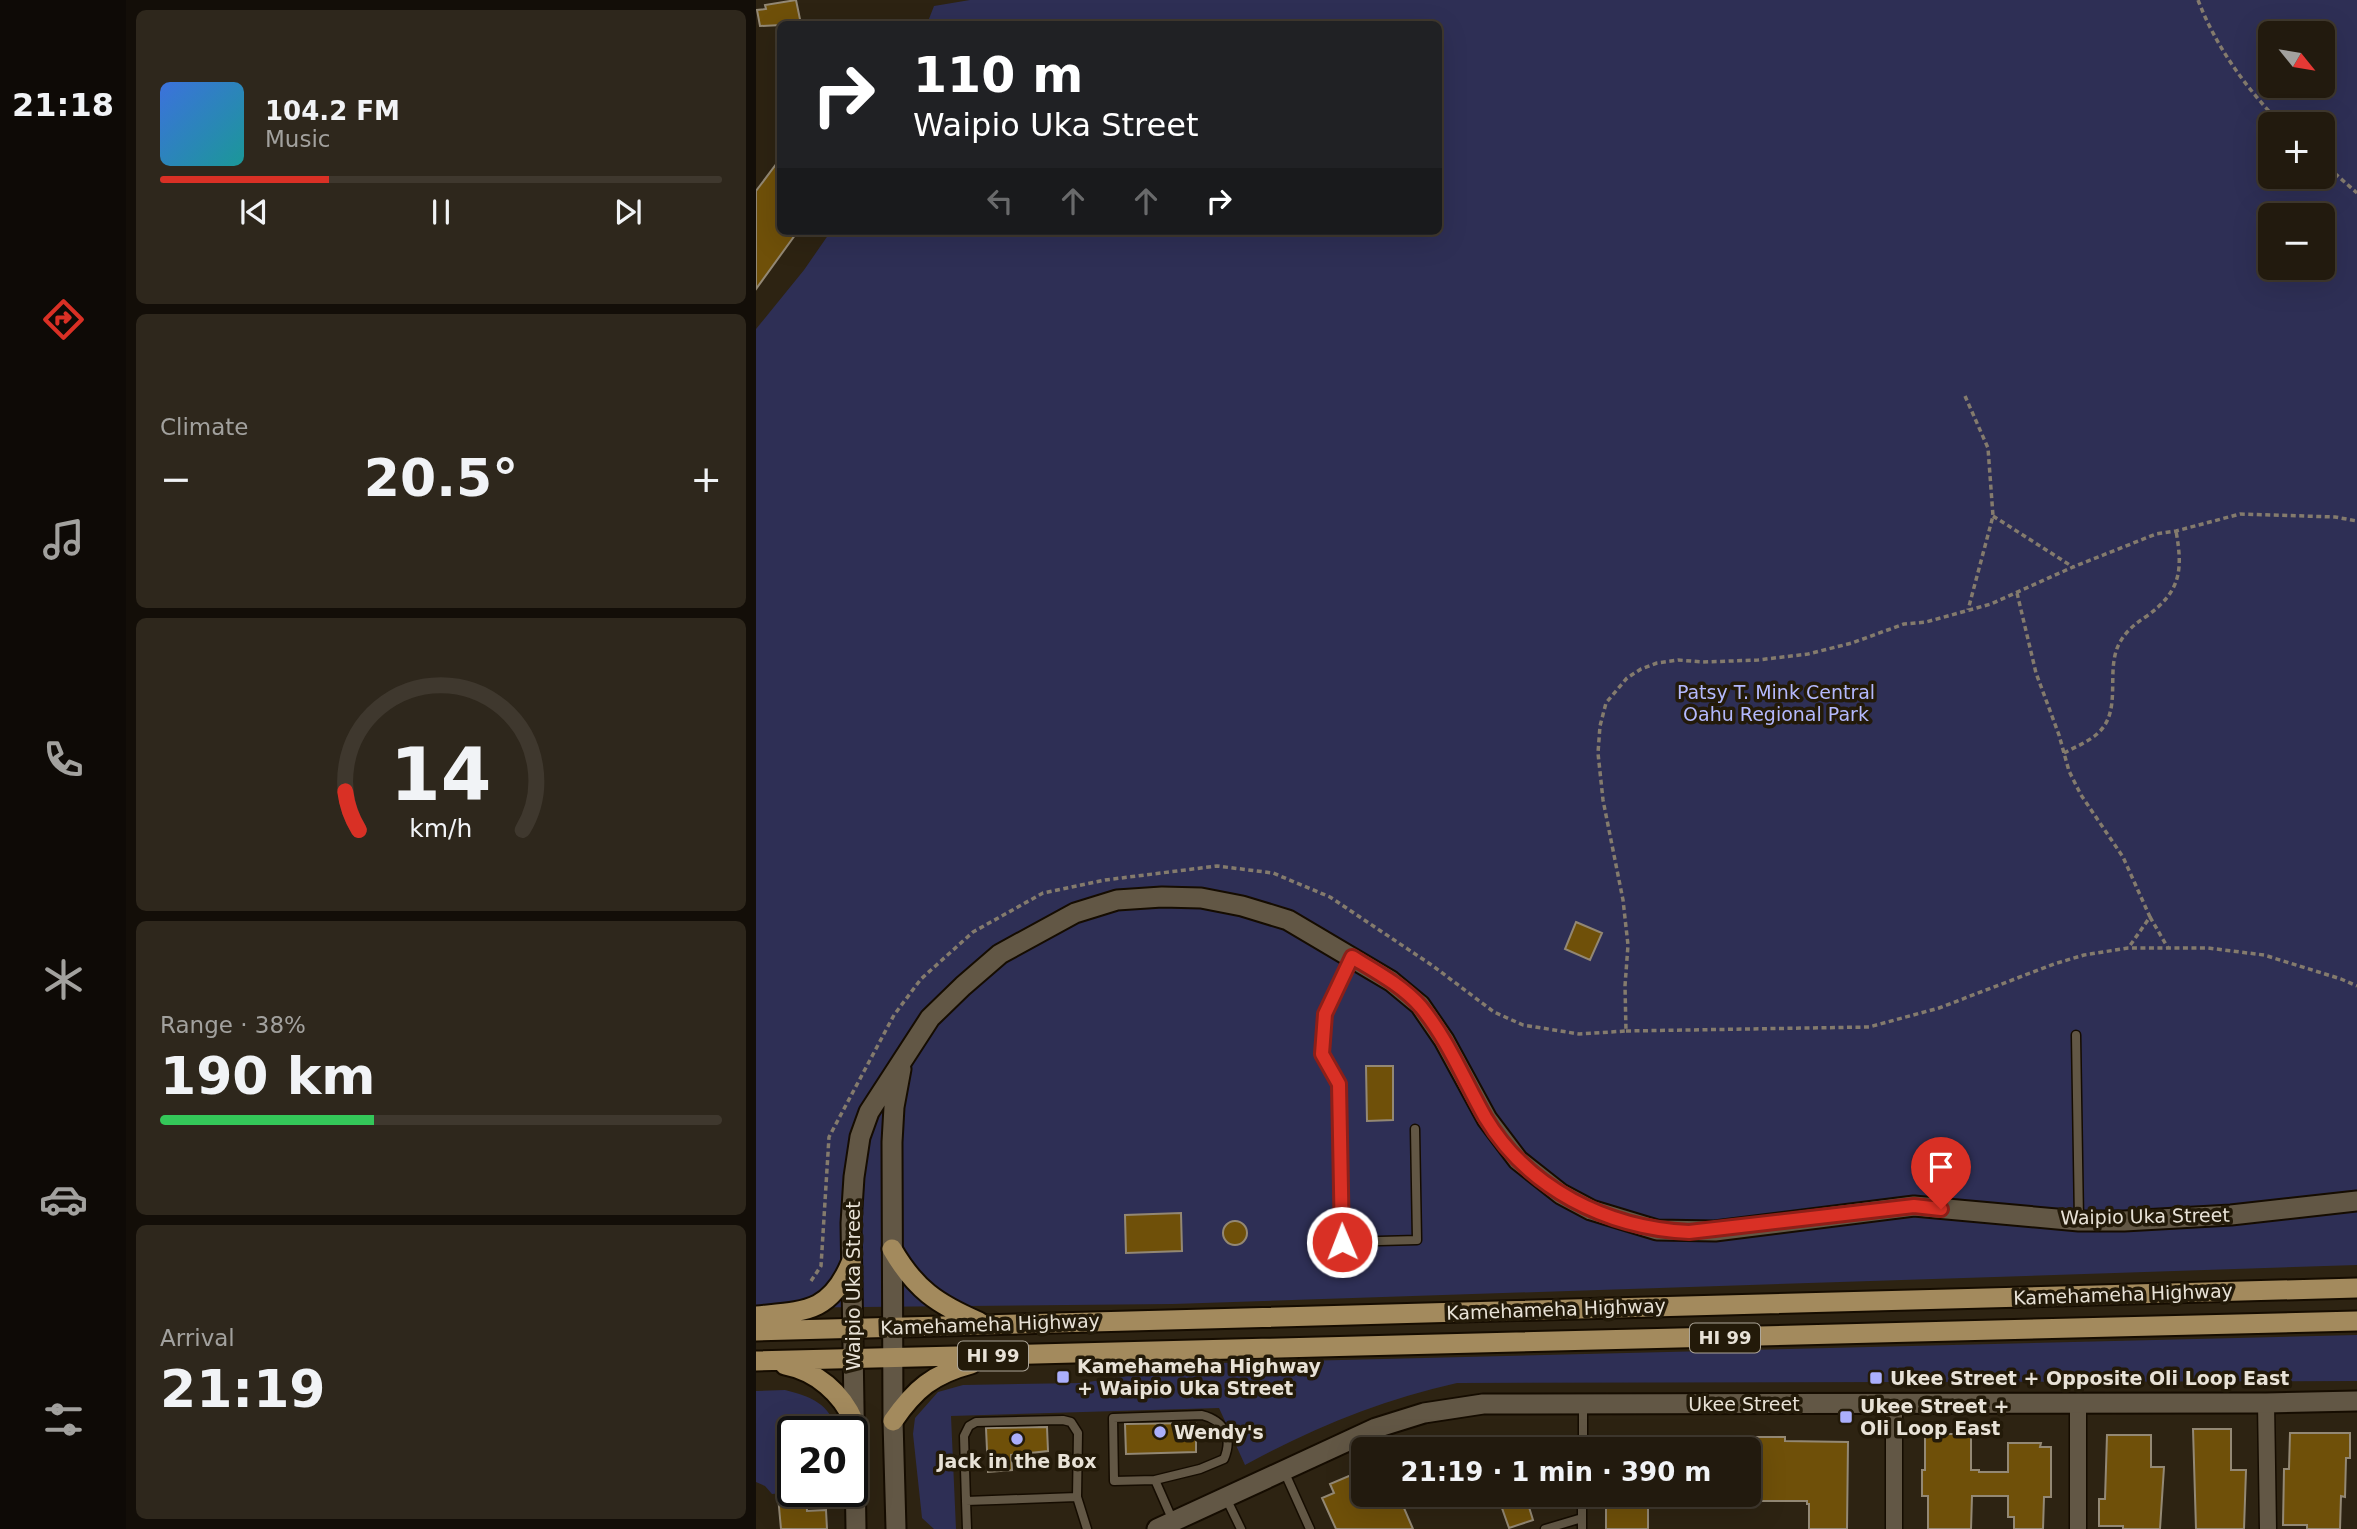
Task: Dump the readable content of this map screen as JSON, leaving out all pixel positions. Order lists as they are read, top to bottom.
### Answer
{
  "streets": {
    "main road": ["Kamehameha Highway", "HI 99"],
    "street": ["Waipio Uka Street", "Ukee Street"]
  },
  "crossings": [
    ["Waipio Uka Street", "Kamehameha Highway"]
  ],
  "parks": ["Patsy T. Mink Central Oahu Regional Park"],
  "places": {
    "transit": ["Kamehameha Highway + Waipio Uka Street", "Ukee Street + Opposite Oli Loop East", "Ukee Street + Oli Loop East"],
    "other": ["Wendy's", "Jack in the Box"]
  },
  "north": "bottom right",
  "page": {
    "tabs": "21:18",
    "map_buttons": ["+", "−"],
    "turn": ["110 m", "Waipio Uka Street"],
    "song": ["104.2 FM", "Music"],
    "tile": [
      "Climate",
      ["Range · 38%", "190 km"],
      ["Arrival", "21:19"]
    ],
    "heat": ["−", "20.5°", "+"],
    "limit": "20",
    "trip": "21:19 · 1 min · 390 m",
    "gauge": ["14", "km/h"]
  }
}
